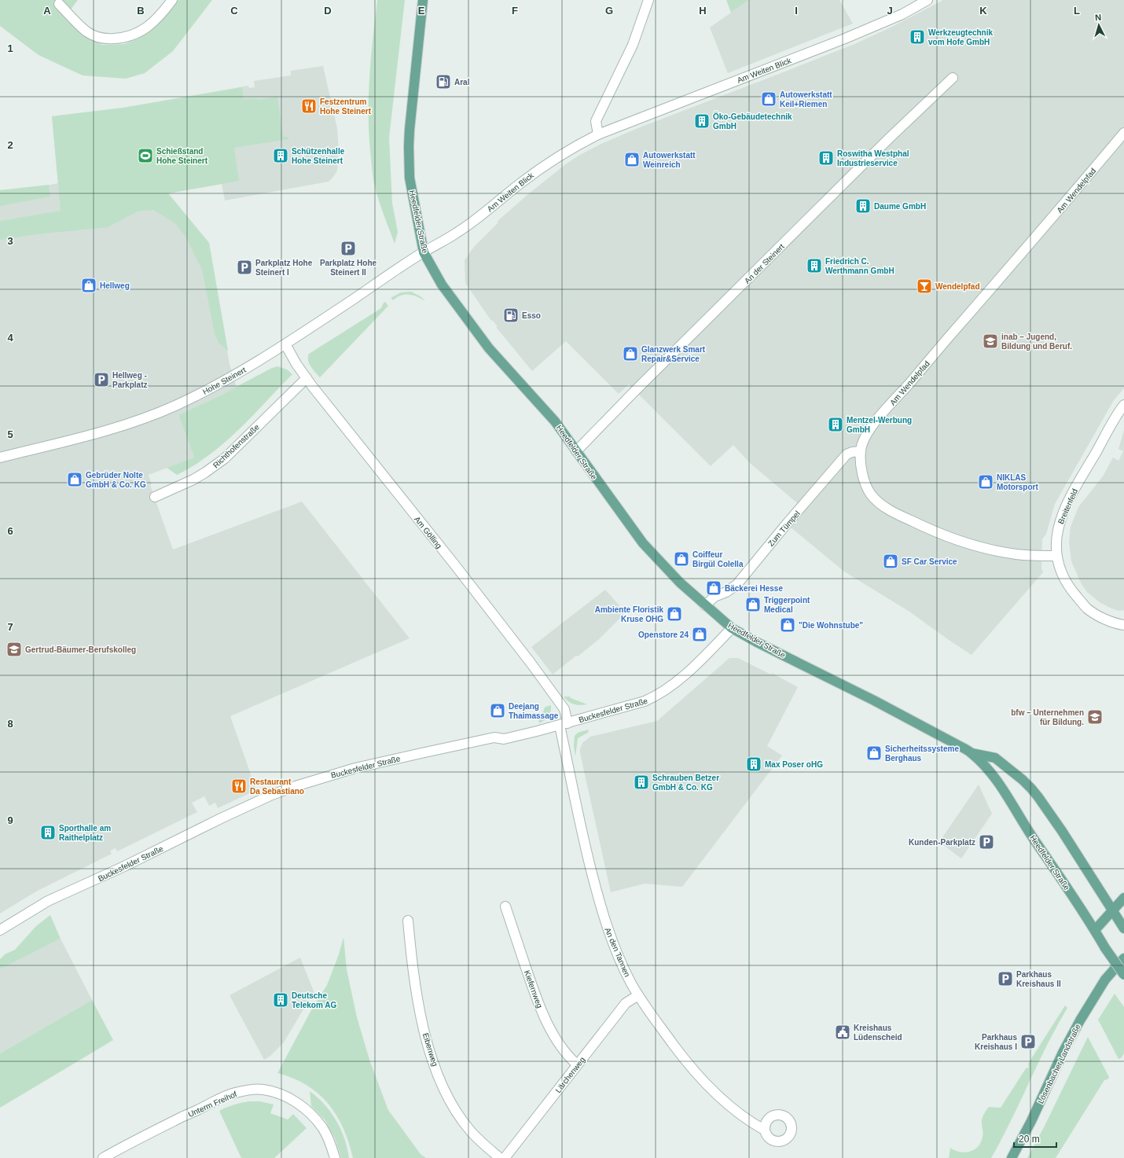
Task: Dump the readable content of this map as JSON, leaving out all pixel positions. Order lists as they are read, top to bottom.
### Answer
{
  "streets": {
    "main road": ["Heedfelder Straße", "Lösenbacher Landstraße"],
    "street": [
      "Am Weiten Blick",
      "Am Wendelpfad",
      "An der Steinert",
      "Hohe Steinert",
      "Richthofenstraße",
      "Breitenfeld",
      "Zum Tümpel",
      "Am Gölling",
      "Buckesfelder Straße",
      "An den Tannen",
      "Kiefernweg",
      "Eibenweg",
      "Lärchenweg",
      "Unterm Freihof"
    ]
  },
  "crossings": [
    ["Am Weiten Blick", "Heedfelder Straße"],
    ["Am Weiten Blick", "Hohe Steinert"],
    ["Am Wendelpfad", "Breitenfeld"],
    ["Am Wendelpfad", "Zum Tümpel"],
    ["Heedfelder Straße", "An der Steinert"],
    ["Heedfelder Straße", "Hohe Steinert"],
    ["Heedfelder Straße", "Zum Tümpel"],
    ["Heedfelder Straße", "Buckesfelder Straße"],
    ["Hohe Steinert", "Am Gölling"],
    ["Richthofenstraße", "Am Gölling"],
    ["Am Gölling", "Buckesfelder Straße"],
    ["Am Gölling", "An den Tannen"],
    ["Buckesfelder Straße", "An den Tannen"],
    ["An den Tannen", "Lärchenweg"],
    ["Kiefernweg", "Lärchenweg"]
  ],
  "places": {
    "building": [
      "Werkzeugtechnik vom Hofe GmbH",
      "Öko-Gebäudetechnik GmbH",
      "Schützenhalle Hohe Steinert",
      "Roswitha Westphal Industrieservice",
      "Daume GmbH",
      "Friedrich C. Werthmann GmbH",
      "Mentzel-Werbung GmbH",
      "Max Poser oHG",
      "Schrauben Betzer GmbH & Co. KG",
      "Sporthalle am Raithelplatz",
      "Deutsche Telekom AG"
    ],
    "fuel station": ["Aral", "Esso"],
    "shop": [
      "Autowerkstatt Keil+Riemen",
      "Autowerkstatt Weinreich",
      "Hellweg",
      "Glanzwerk Smart Repair&Service",
      "Gebrüder Nolte GmbH & Co. KG",
      "NIKLAS Motorsport",
      "Coiffeur Birgül Colella",
      "SF Car Service",
      "Bäckerei Hesse",
      "Triggerpoint Medical",
      "Ambiente Floristik Kruse OHG",
      "\"Die Wohnstube\"",
      "Openstore 24",
      "Deejang Thaimassage",
      "Sicherheitssysteme Berghaus"
    ],
    "restaurant": ["Festzentrum Hohe Steinert", "Restaurant Da Sebastiano"],
    "sports": ["Schießstand Hohe Steinert"],
    "parking": [
      "Parkplatz Hohe Steinert II",
      "Parkplatz Hohe Steinert I",
      "Hellweg - Parkplatz",
      "Kunden-Parkplatz",
      "Parkhaus Kreishaus II",
      "Parkhaus Kreishaus I"
    ],
    "bar": ["Wendelpfad"],
    "school or university": ["inab – Jugend, Bildung und Beruf.", "Gertrud-Bäumer-Berufskolleg", "bfw – Unternehmen für Bildung."],
    "public building": ["Kreishaus Lüdenscheid"]
  },
  "scale_bar": "20 m",
  "north": "top",
  "grid": {
    "columns": [
      "A",
      "B",
      "C",
      "D",
      "E",
      "F",
      "G",
      "H",
      "I",
      "J",
      "K",
      "L"
    ],
    "rows": [
      "1",
      "2",
      "3",
      "4",
      "5",
      "6",
      "7",
      "8",
      "9"
    ]
  }
}
